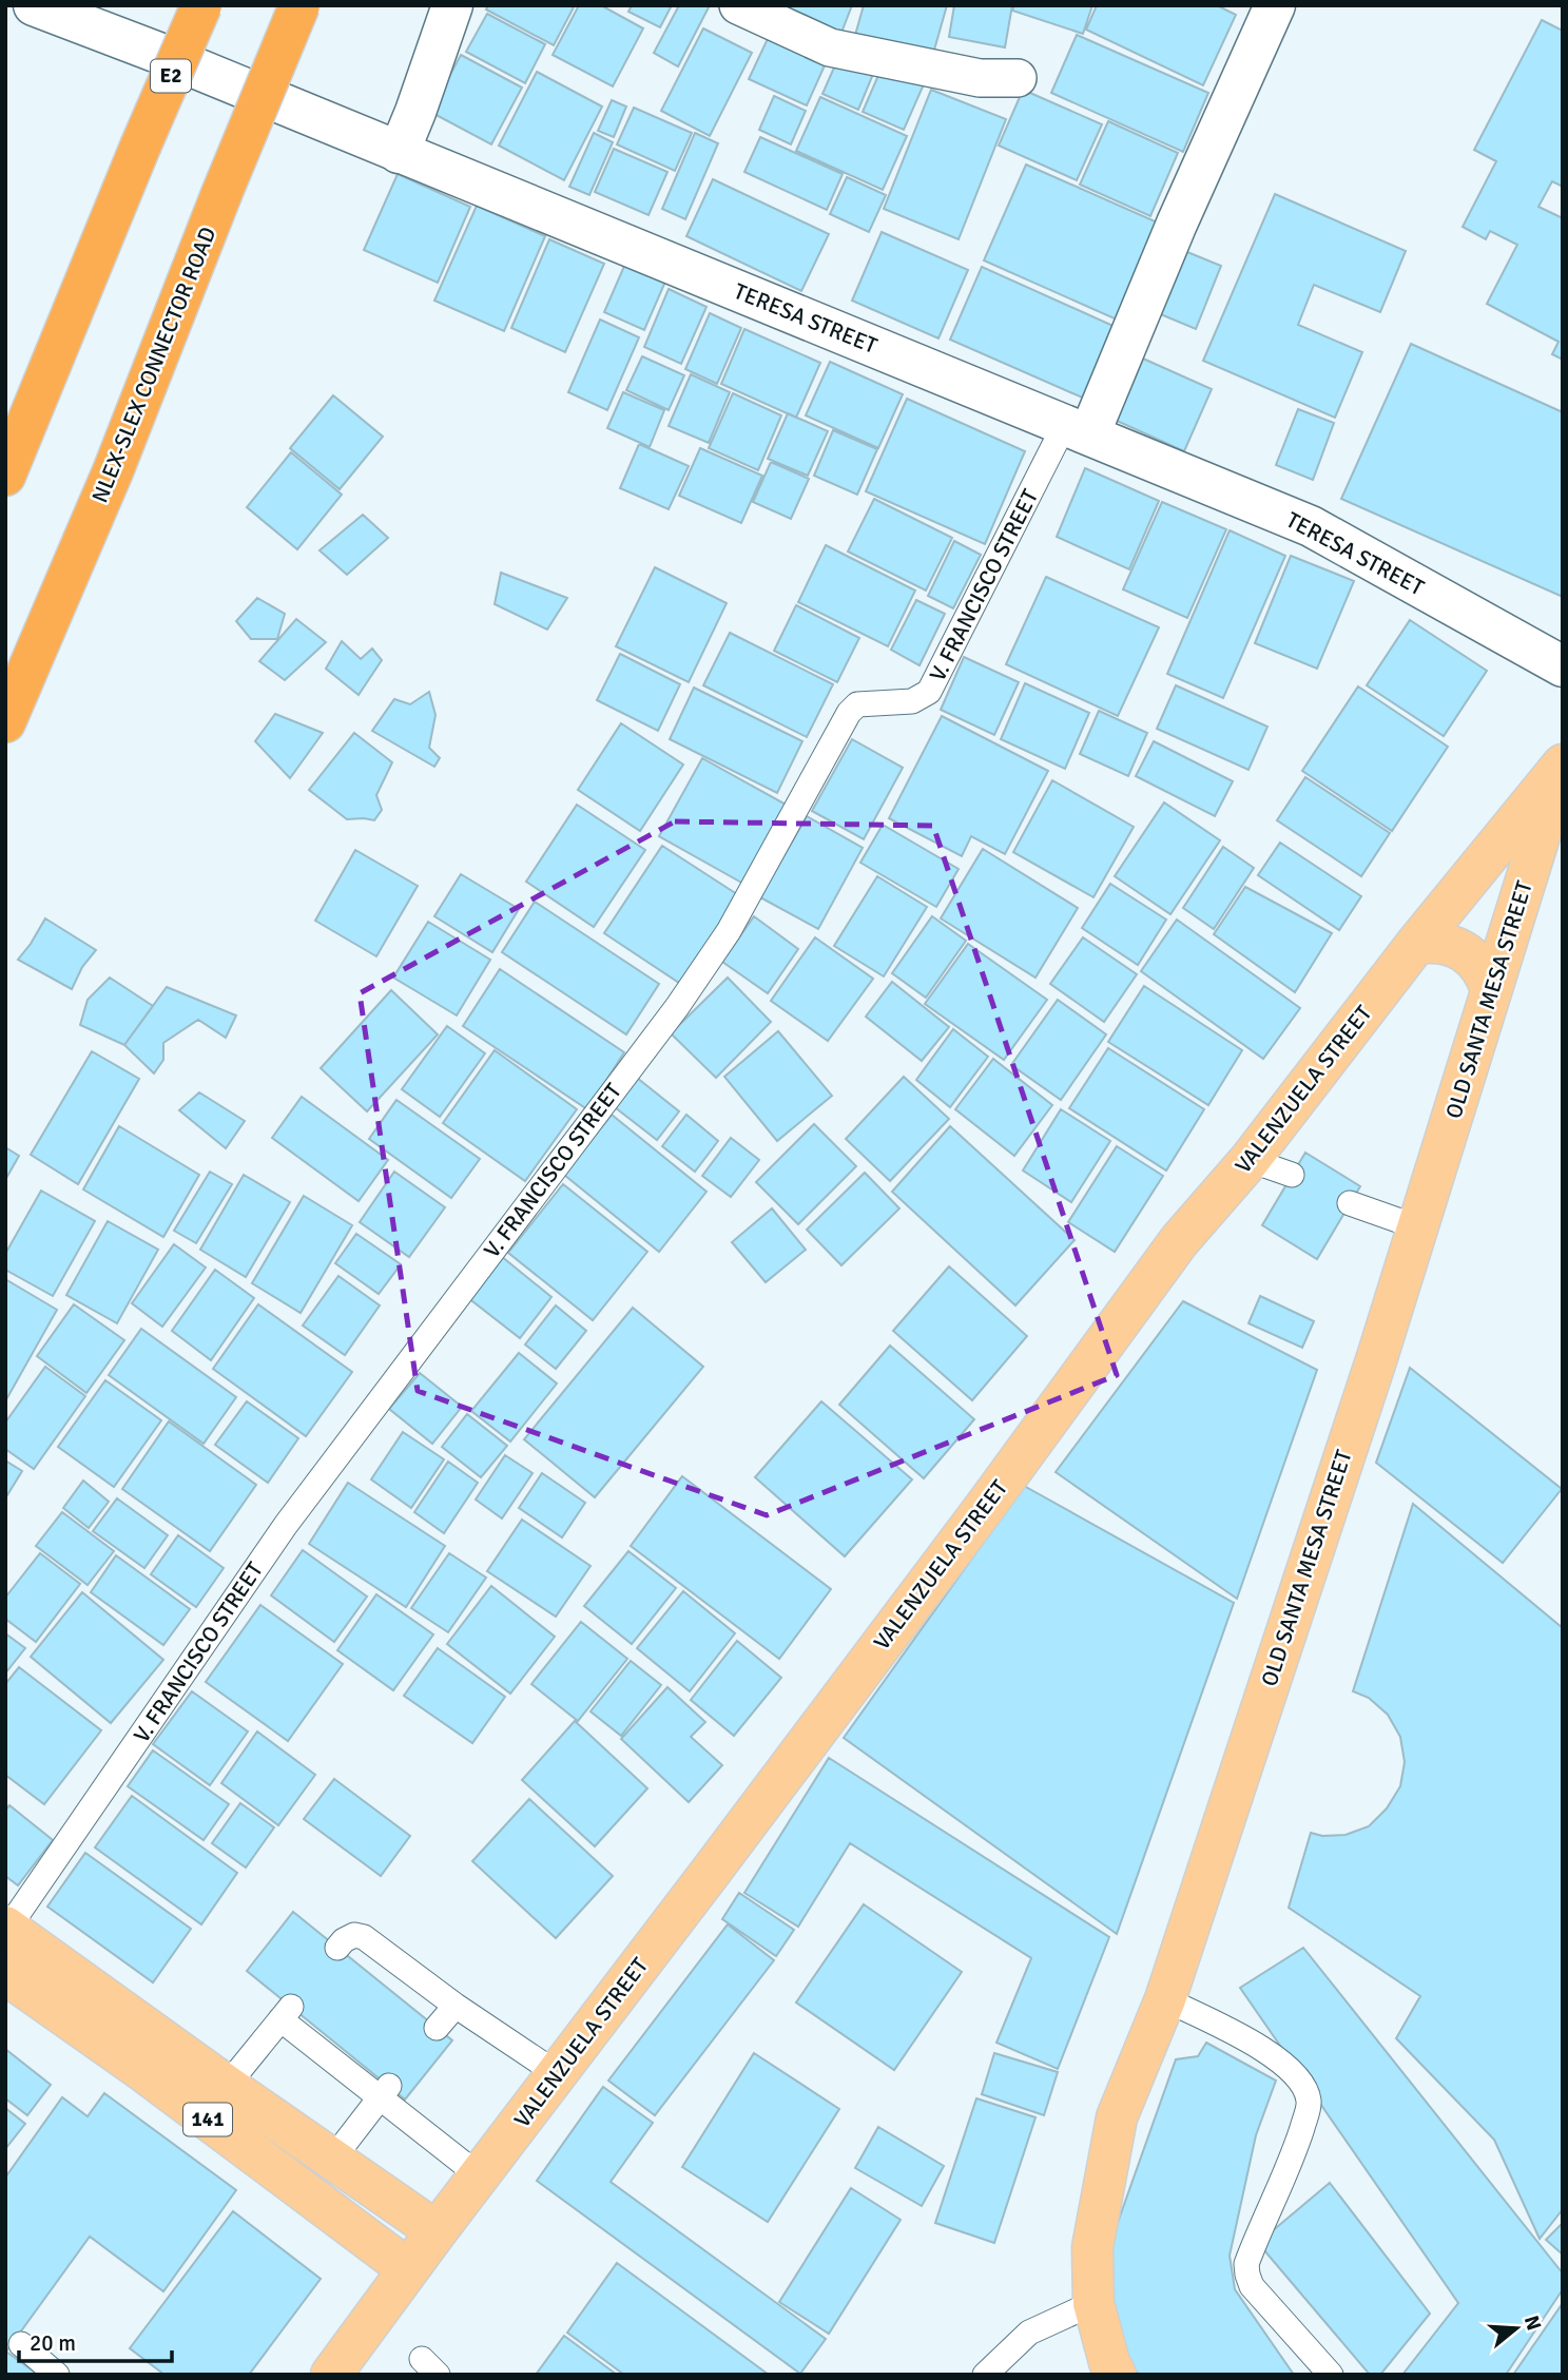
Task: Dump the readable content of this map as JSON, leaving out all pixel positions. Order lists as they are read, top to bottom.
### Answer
{
  "streets": {
    "highway": ["E2", "NLEX-SLEX CONNECTOR ROAD"],
    "main road": ["OLD SANTA MESA STREET", "VALENZUELA STREET", "141"],
    "street": ["TERESA STREET", "V. FRANCISCO STREET"]
  },
  "crossings": [
    ["TERESA STREET", "V. FRANCISCO STREET"],
    ["V. FRANCISCO STREET", "141"],
    ["OLD SANTA MESA STREET", "VALENZUELA STREET"],
    ["VALENZUELA STREET", "141"]
  ],
  "scale_bar": "20 m",
  "north": "right"
}
